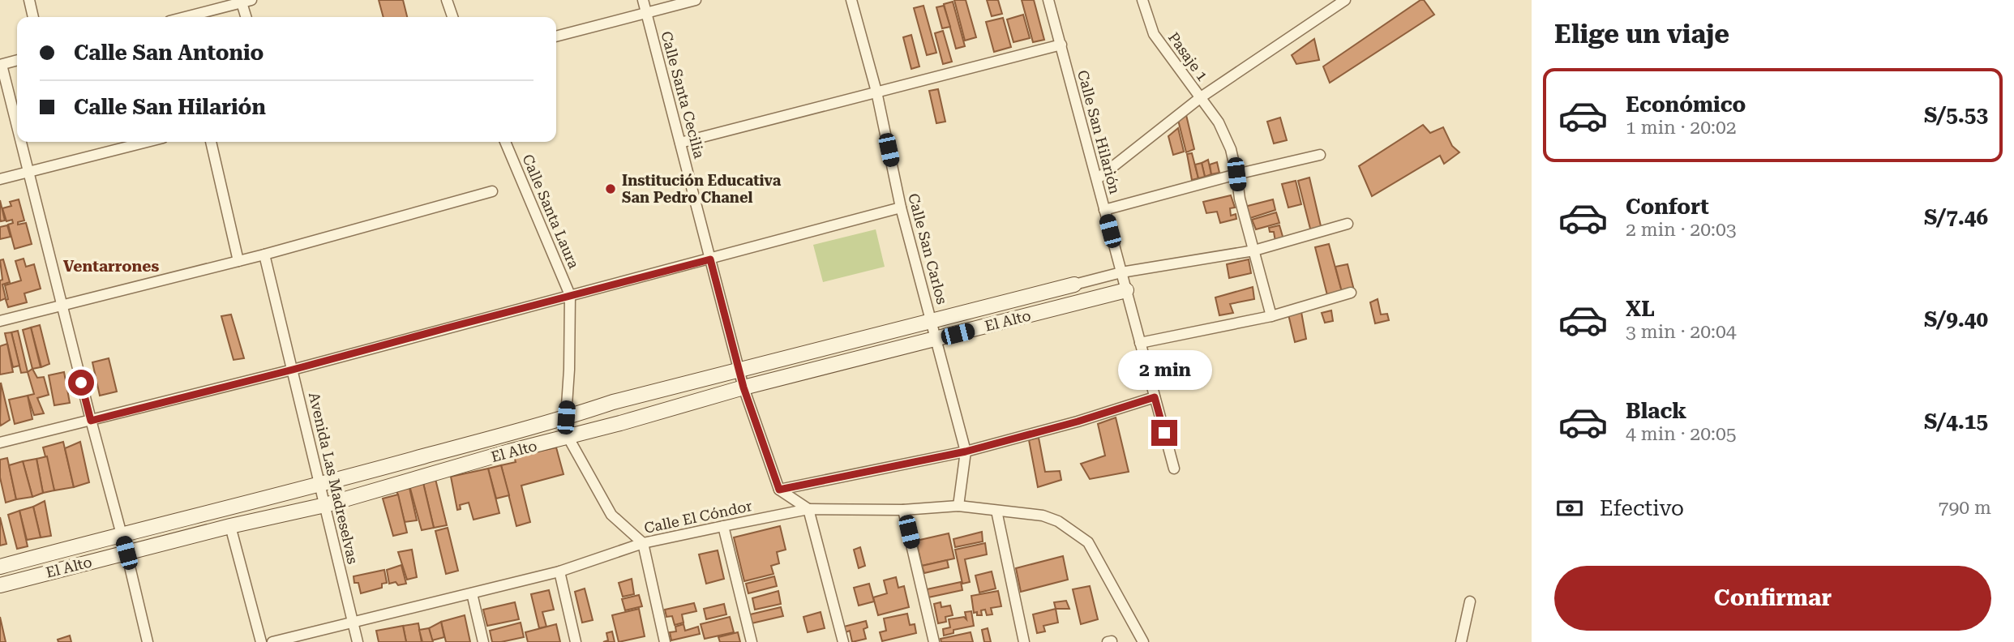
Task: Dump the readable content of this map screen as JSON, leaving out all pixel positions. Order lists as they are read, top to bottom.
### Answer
{
  "streets": {
    "street": [
      "Pasaje 1",
      "Calle Santa Cecilia",
      "Calle San Hilarión",
      "Calle Santa Laura",
      "Calle San Carlos",
      "El Alto",
      "Avenida Las Madreselvas",
      "Calle El Cóndor"
    ]
  },
  "crossings": [
    ["Pasaje 1", "El Alto"],
    ["Calle Santa Cecilia", "El Alto"],
    ["Calle San Hilarión", "El Alto"],
    ["Calle Santa Laura", "El Alto"],
    ["Calle Santa Laura", "Calle El Cóndor"],
    ["Calle San Carlos", "El Alto"],
    ["Calle San Carlos", "Calle El Cóndor"],
    ["El Alto", "Avenida Las Madreselvas"],
    ["Avenida Las Madreselvas", "Calle El Cóndor"]
  ],
  "districts": ["Ventarrones"],
  "places": ["Institución Educativa San Pedro Chanel"],
  "page": {
    "heading": "Elige un viaje",
    "banner": ["Calle San Antonio", "Calle San Hilarión"],
    "list": [
      {
        "name": "Económico",
        "note": "1 min · 20:02",
        "value": "S/5.53"
      },
      {
        "name": "Confort",
        "note": "2 min · 20:03",
        "value": "S/7.46"
      },
      {
        "name": "XL",
        "note": "3 min · 20:04",
        "value": "S/9.40"
      },
      {
        "name": "Black",
        "note": "4 min · 20:05",
        "value": "S/4.15"
      }
    ],
    "bubble": "2 min",
    "pay": ["Efectivo", "790 m"],
    "buttons": "Confirmar"
  }
}
